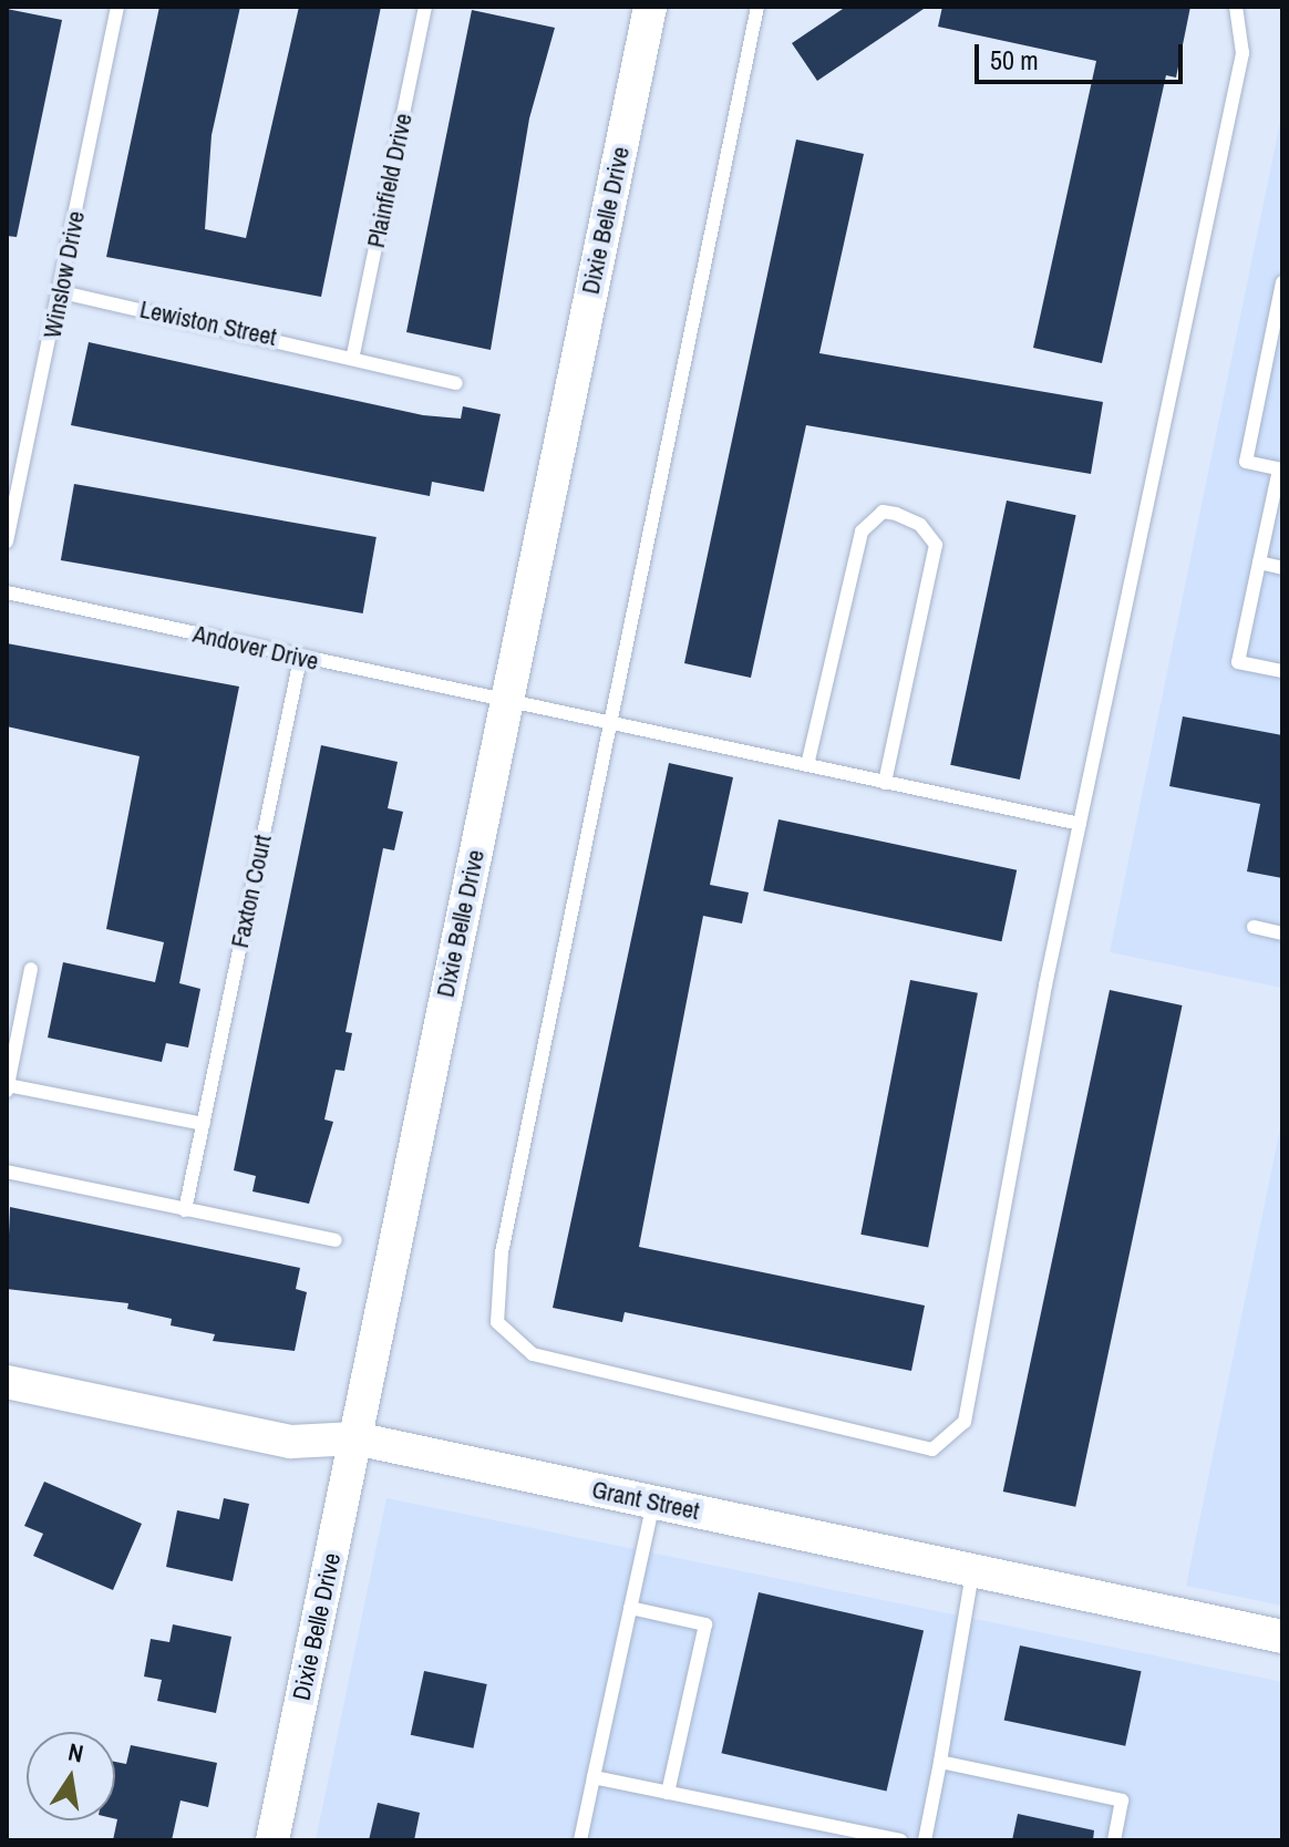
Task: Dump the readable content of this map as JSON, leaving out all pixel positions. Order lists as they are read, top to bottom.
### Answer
{
  "streets": {
    "street": ["Dixie Belle Drive", "Grant Street"],
    "lane": [
      "Plainfield Drive",
      "Winslow Drive",
      "Lewiston Street",
      "Andover Drive",
      "Faxton Court"
    ]
  },
  "crossings": [
    ["Plainfield Drive", "Lewiston Street"],
    ["Dixie Belle Drive", "Andover Drive"],
    ["Dixie Belle Drive", "Grant Street"],
    ["Winslow Drive", "Lewiston Street"],
    ["Andover Drive", "Faxton Court"]
  ],
  "scale_bar": "50 m",
  "north": "top"
}
